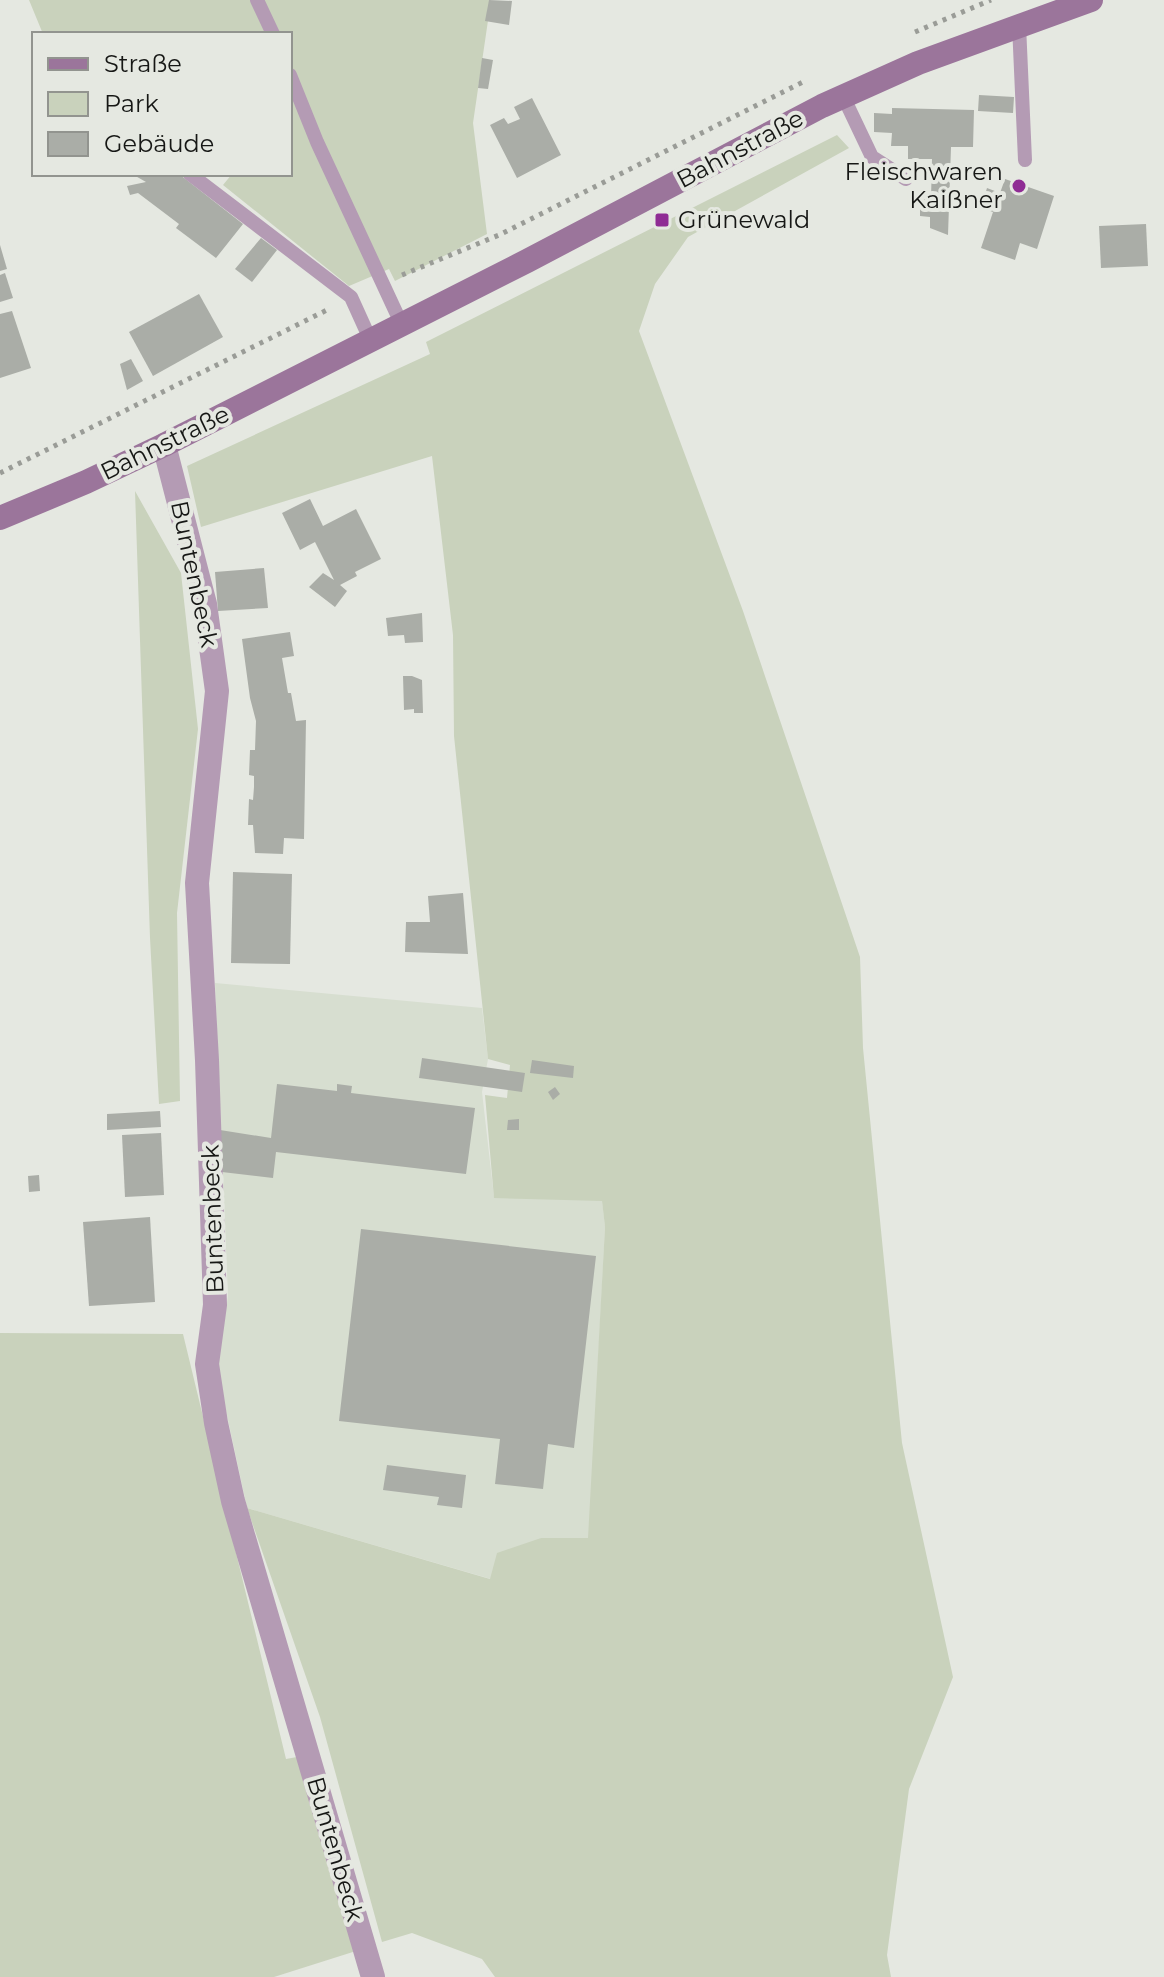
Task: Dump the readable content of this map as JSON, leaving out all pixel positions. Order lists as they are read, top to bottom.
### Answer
{
  "streets": {
    "main road": ["Bahnstraße"],
    "street": ["Buntenbeck"]
  },
  "crossings": [
    ["Bahnstraße", "Buntenbeck"]
  ],
  "places": {
    "other": ["Fleischwaren Kaißner"],
    "transit": ["Grünewald"]
  },
  "legend": ["Straße", "Park", "Gebäude"]
}
